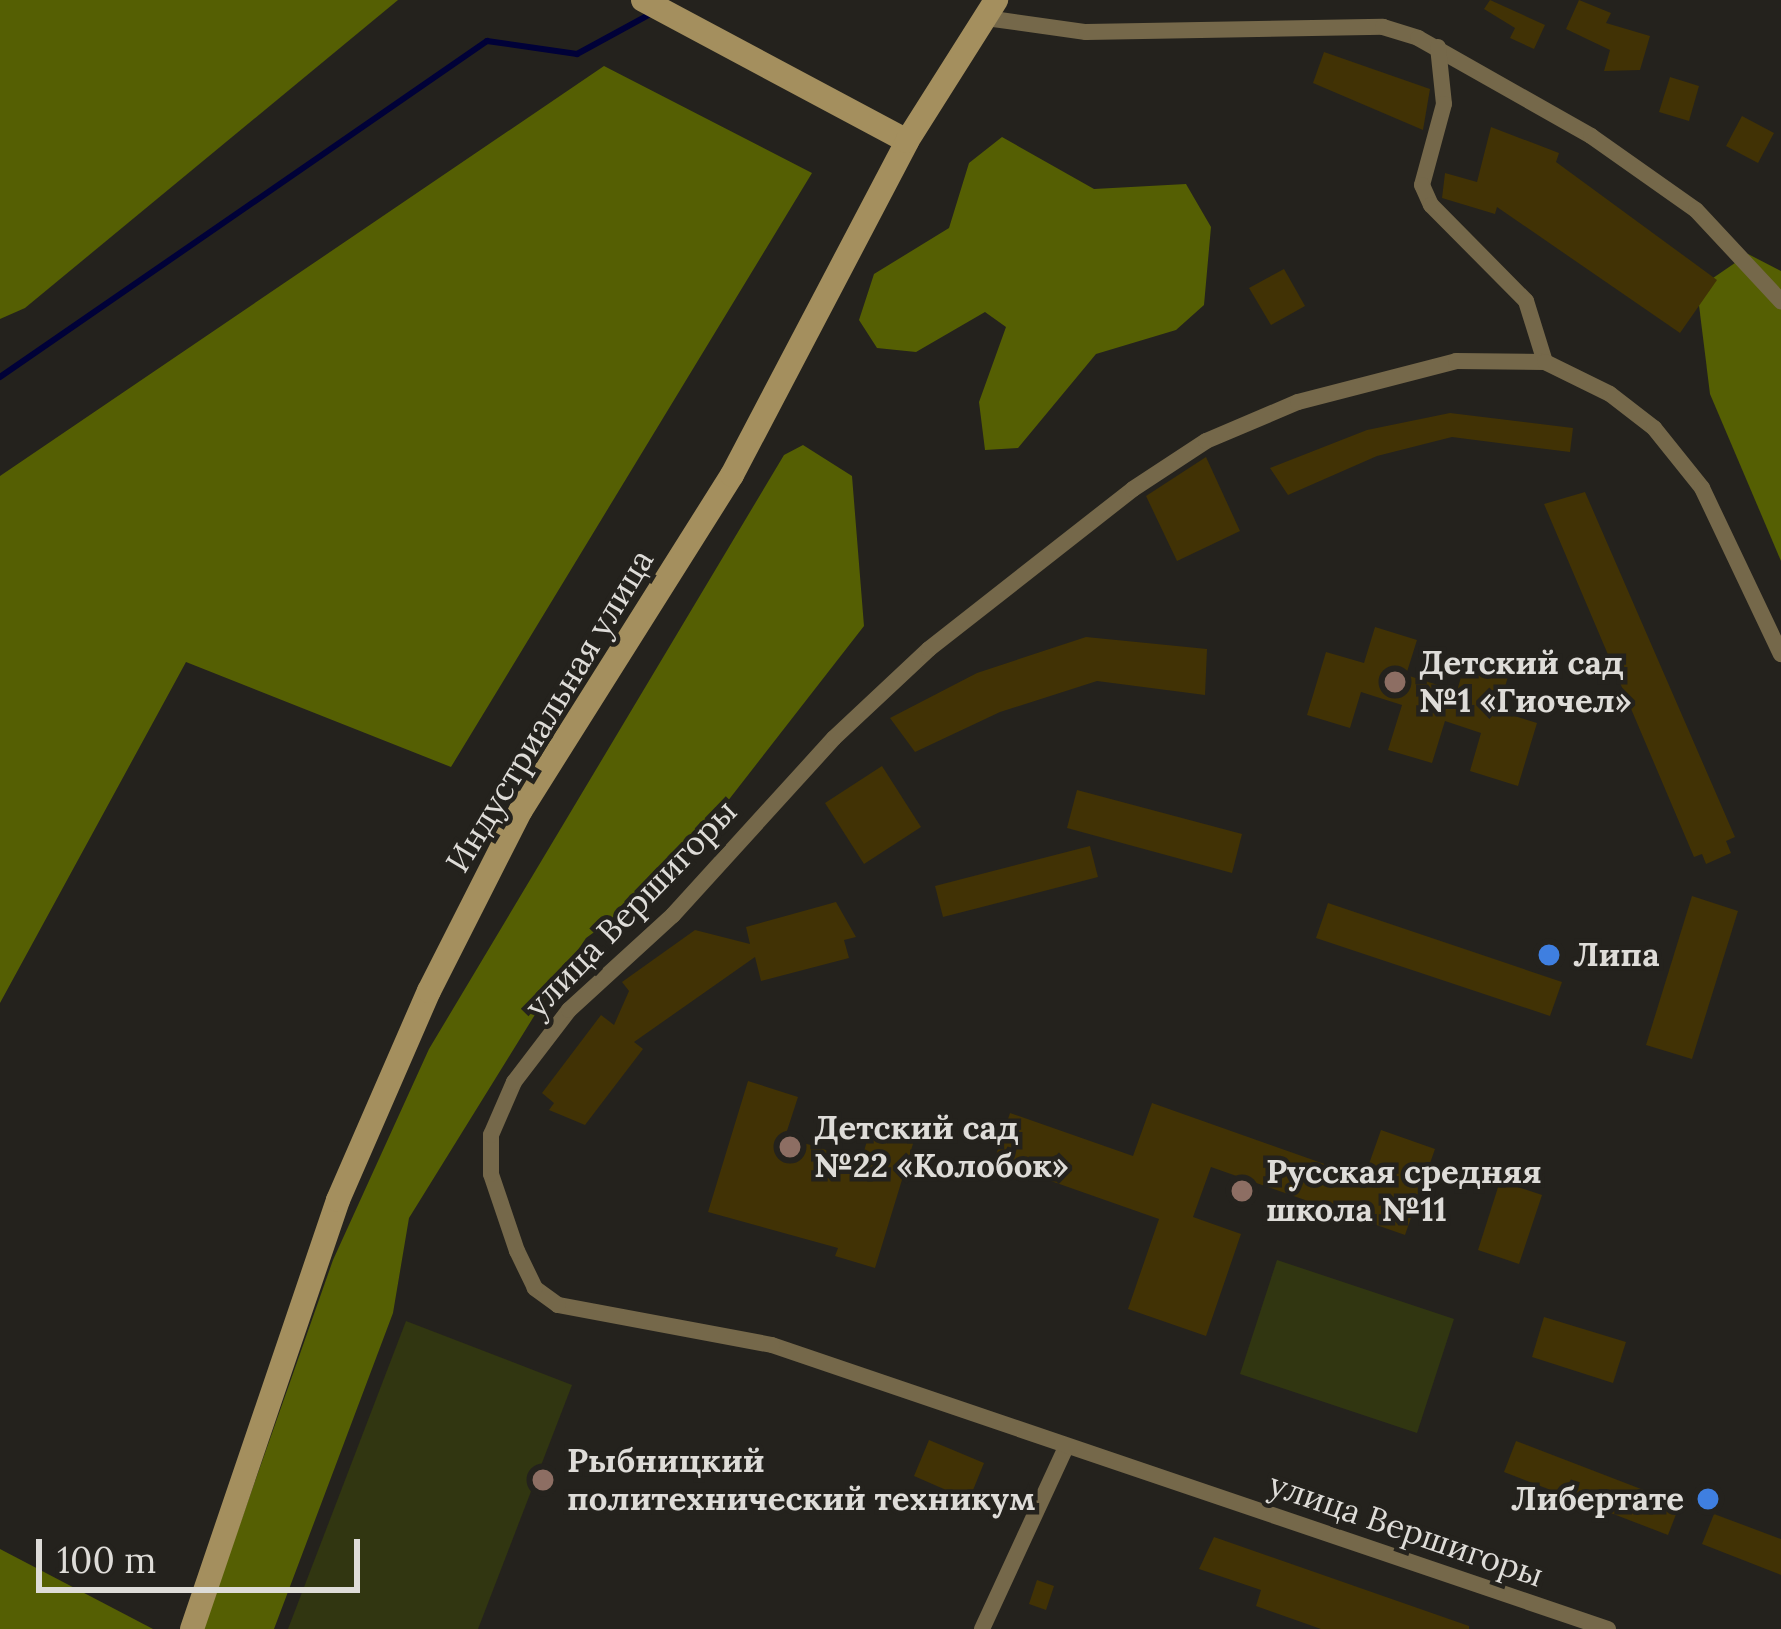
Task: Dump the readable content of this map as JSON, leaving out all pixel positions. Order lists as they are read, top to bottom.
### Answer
{
  "streets": {
    "main road": ["Индустриальная улица"],
    "street": ["улица Вершигоры"]
  },
  "places": [
    "Детский сад №1 «Гиочел»",
    "Липа",
    "Детский сад №22 «Колобок»",
    "Русская средняя школа №11",
    "Рыбницкий политехнический техникум",
    "Либертате"
  ],
  "scale_bar": "100 m"
}
